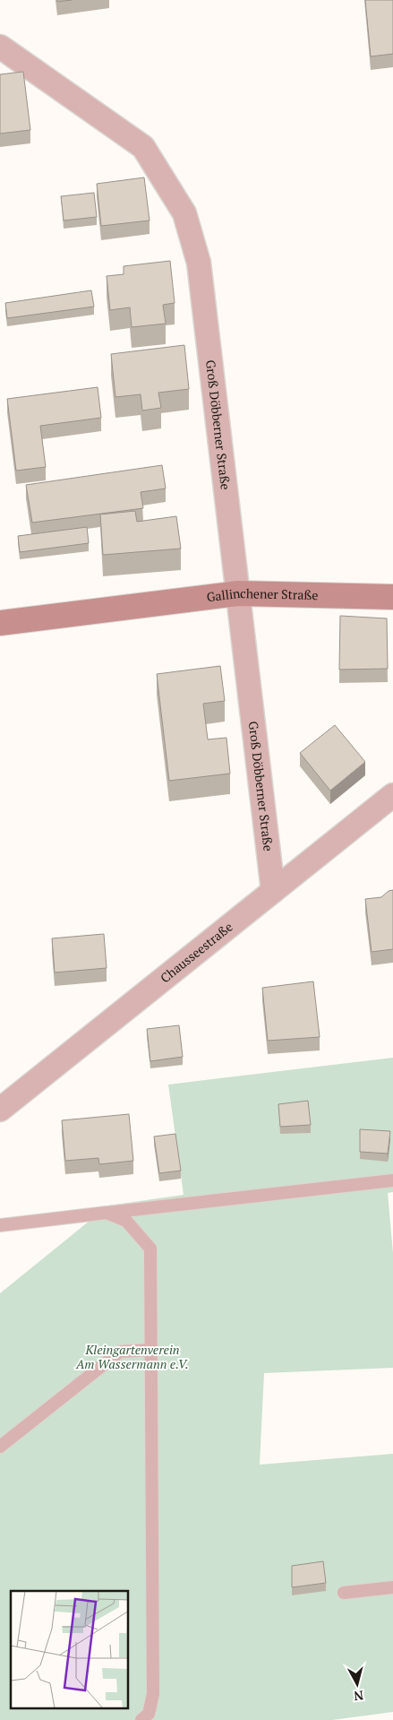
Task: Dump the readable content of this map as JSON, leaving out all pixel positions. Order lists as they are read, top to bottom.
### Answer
{
  "streets": {
    "street": ["Groß Döbberner Straße", "Gallinchener Straße", "Chausseestraße"]
  },
  "crossings": [
    ["Groß Döbberner Straße", "Gallinchener Straße"],
    ["Groß Döbberner Straße", "Chausseestraße"]
  ],
  "parks": ["Kleingartenverein Am Wassermann e.V."],
  "north": "bottom"
}
